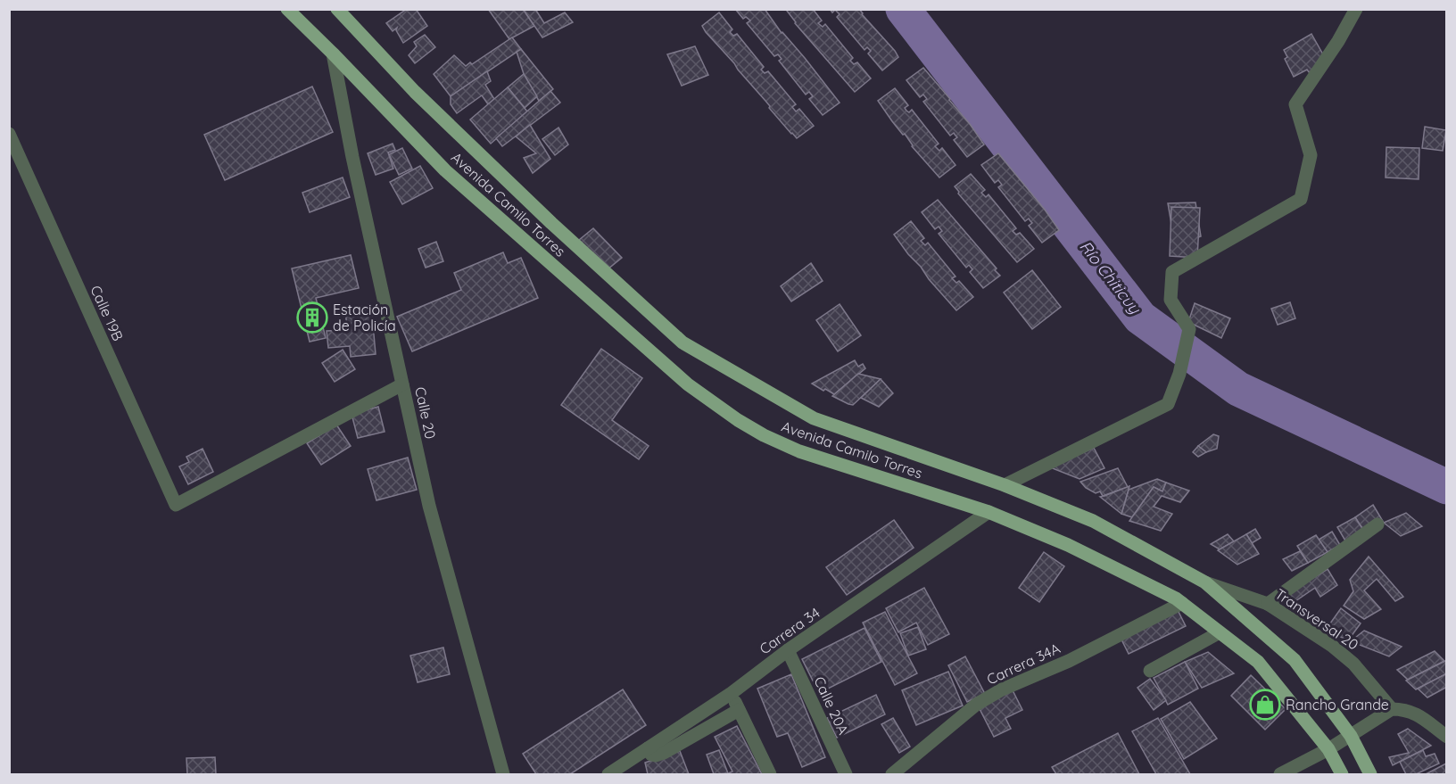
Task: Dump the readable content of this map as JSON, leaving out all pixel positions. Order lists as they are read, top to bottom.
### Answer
{
  "streets": {
    "main road": ["Avenida Camilo Torres"],
    "street": [
      "Calle 19B",
      "Calle 20",
      "Transversal 20",
      "Carrera 34",
      "Carrera 34A",
      "Calle 20A"
    ]
  },
  "crossings": [
    ["Avenida Camilo Torres", "Calle 20"],
    ["Avenida Camilo Torres", "Transversal 20"],
    ["Avenida Camilo Torres", "Carrera 34"],
    ["Avenida Camilo Torres", "Carrera 34A"],
    ["Calle 19B", "Calle 20"],
    ["Carrera 34", "Calle 20A"]
  ],
  "water": ["Río Chiticuy"],
  "places": {
    "building": ["Estación de Policía"],
    "shop": ["Rancho Grande"]
  }
}
